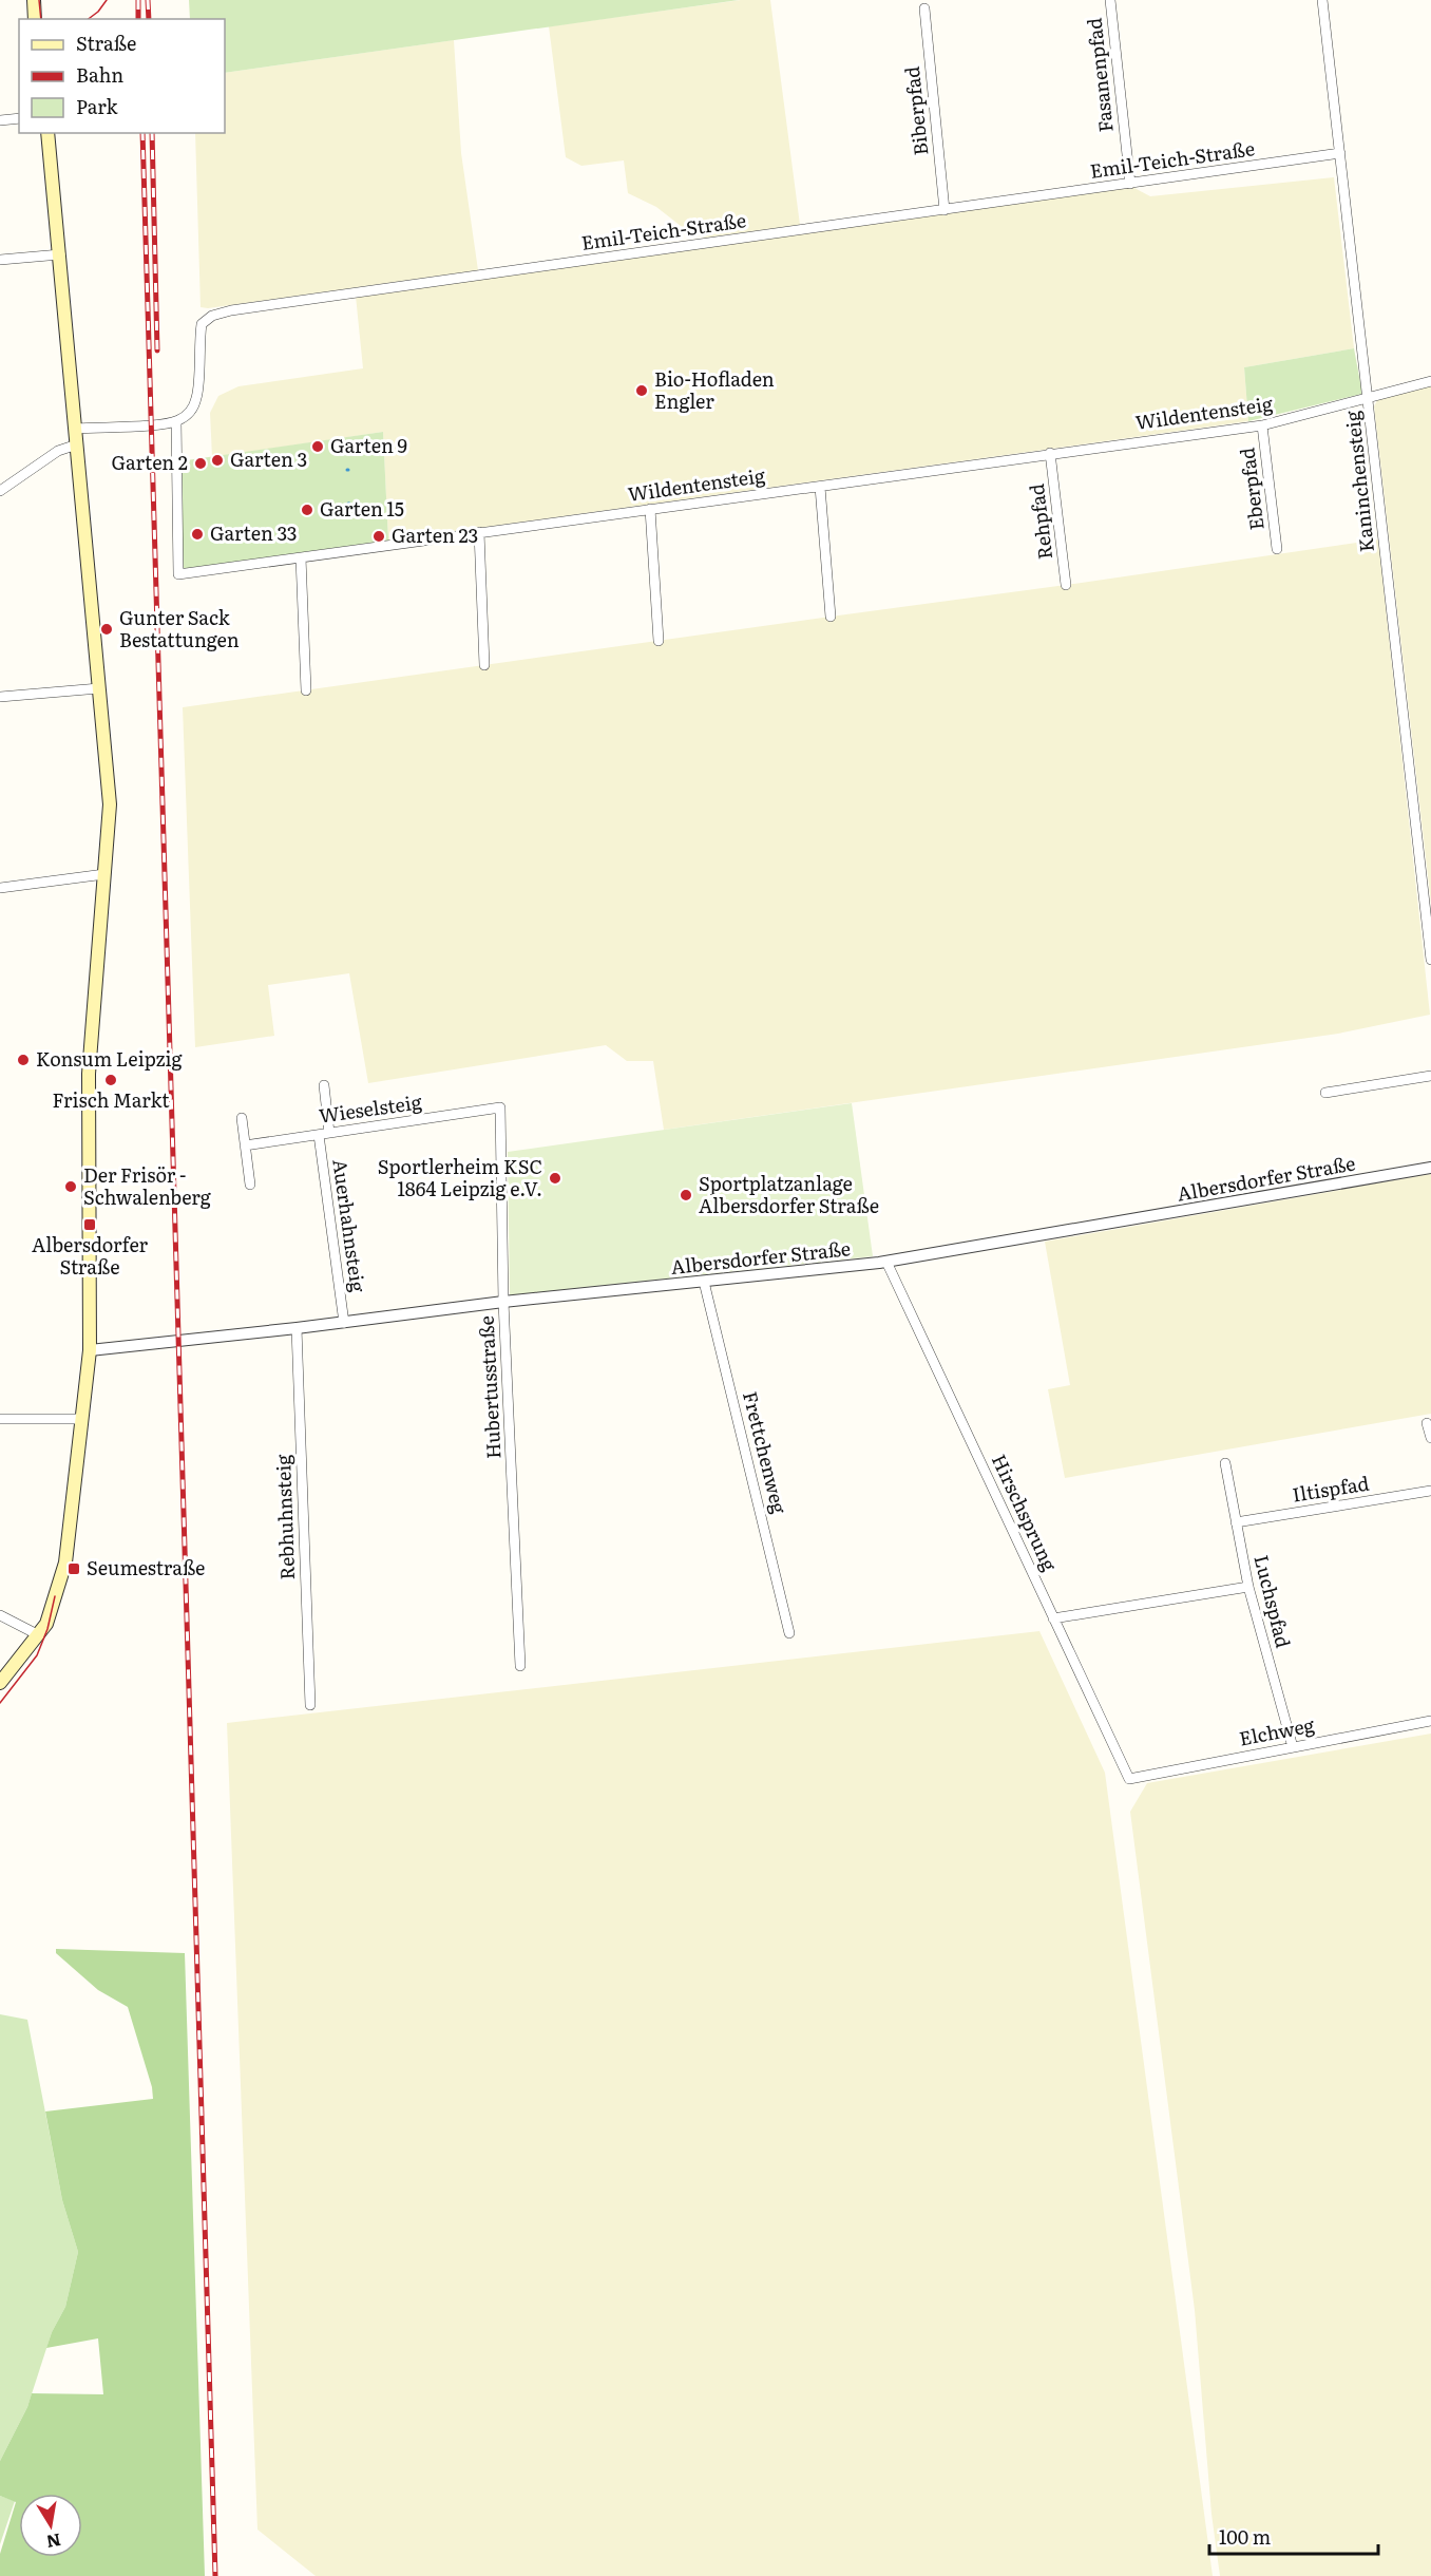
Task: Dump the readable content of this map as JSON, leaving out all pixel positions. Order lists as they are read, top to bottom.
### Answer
{
  "streets": {
    "street": [
      "Fasanenpfad",
      "Biberpfad",
      "Emil-Teich-Straße",
      "Wildentensteig",
      "Kaninchensteig",
      "Eberpfad",
      "Rehpfad",
      "Wieselsteig",
      "Albersdorfer Straße",
      "Auerhahnsteig",
      "Hubertusstraße",
      "Frettchenweg",
      "Iltispfad",
      "Hirschsprung",
      "Rebhuhnsteig",
      "Luchspfad",
      "Elchweg"
    ]
  },
  "crossings": [
    ["Fasanenpfad", "Emil-Teich-Straße"],
    ["Biberpfad", "Emil-Teich-Straße"],
    ["Emil-Teich-Straße", "Wildentensteig"],
    ["Emil-Teich-Straße", "Kaninchensteig"],
    ["Wildentensteig", "Kaninchensteig"],
    ["Wildentensteig", "Eberpfad"],
    ["Wildentensteig", "Rehpfad"],
    ["Wieselsteig", "Auerhahnsteig"],
    ["Wieselsteig", "Hubertusstraße"],
    ["Albersdorfer Straße", "Auerhahnsteig"],
    ["Albersdorfer Straße", "Hubertusstraße"],
    ["Albersdorfer Straße", "Frettchenweg"],
    ["Albersdorfer Straße", "Hirschsprung"],
    ["Albersdorfer Straße", "Rebhuhnsteig"],
    ["Iltispfad", "Luchspfad"],
    ["Hirschsprung", "Elchweg"],
    ["Luchspfad", "Elchweg"]
  ],
  "places": {
    "other": [
      "Bio-Hofladen Engler",
      "Garten 9",
      "Garten 3",
      "Garten 2",
      "Garten 15",
      "Garten 33",
      "Garten 23",
      "Gunter Sack Bestattungen",
      "Konsum Leipzig",
      "Frisch Markt",
      "Sportlerheim KSC 1864 Leipzig e.V.",
      "Der Frisör - Schwalenberg",
      "Sportplatzanlage Albersdorfer Straße"
    ],
    "transit": ["Albersdorfer Straße", "Seumestraße"]
  },
  "legend": ["Straße", "Bahn", "Park"],
  "scale_bar": "100 m",
  "north": "bottom"
}
